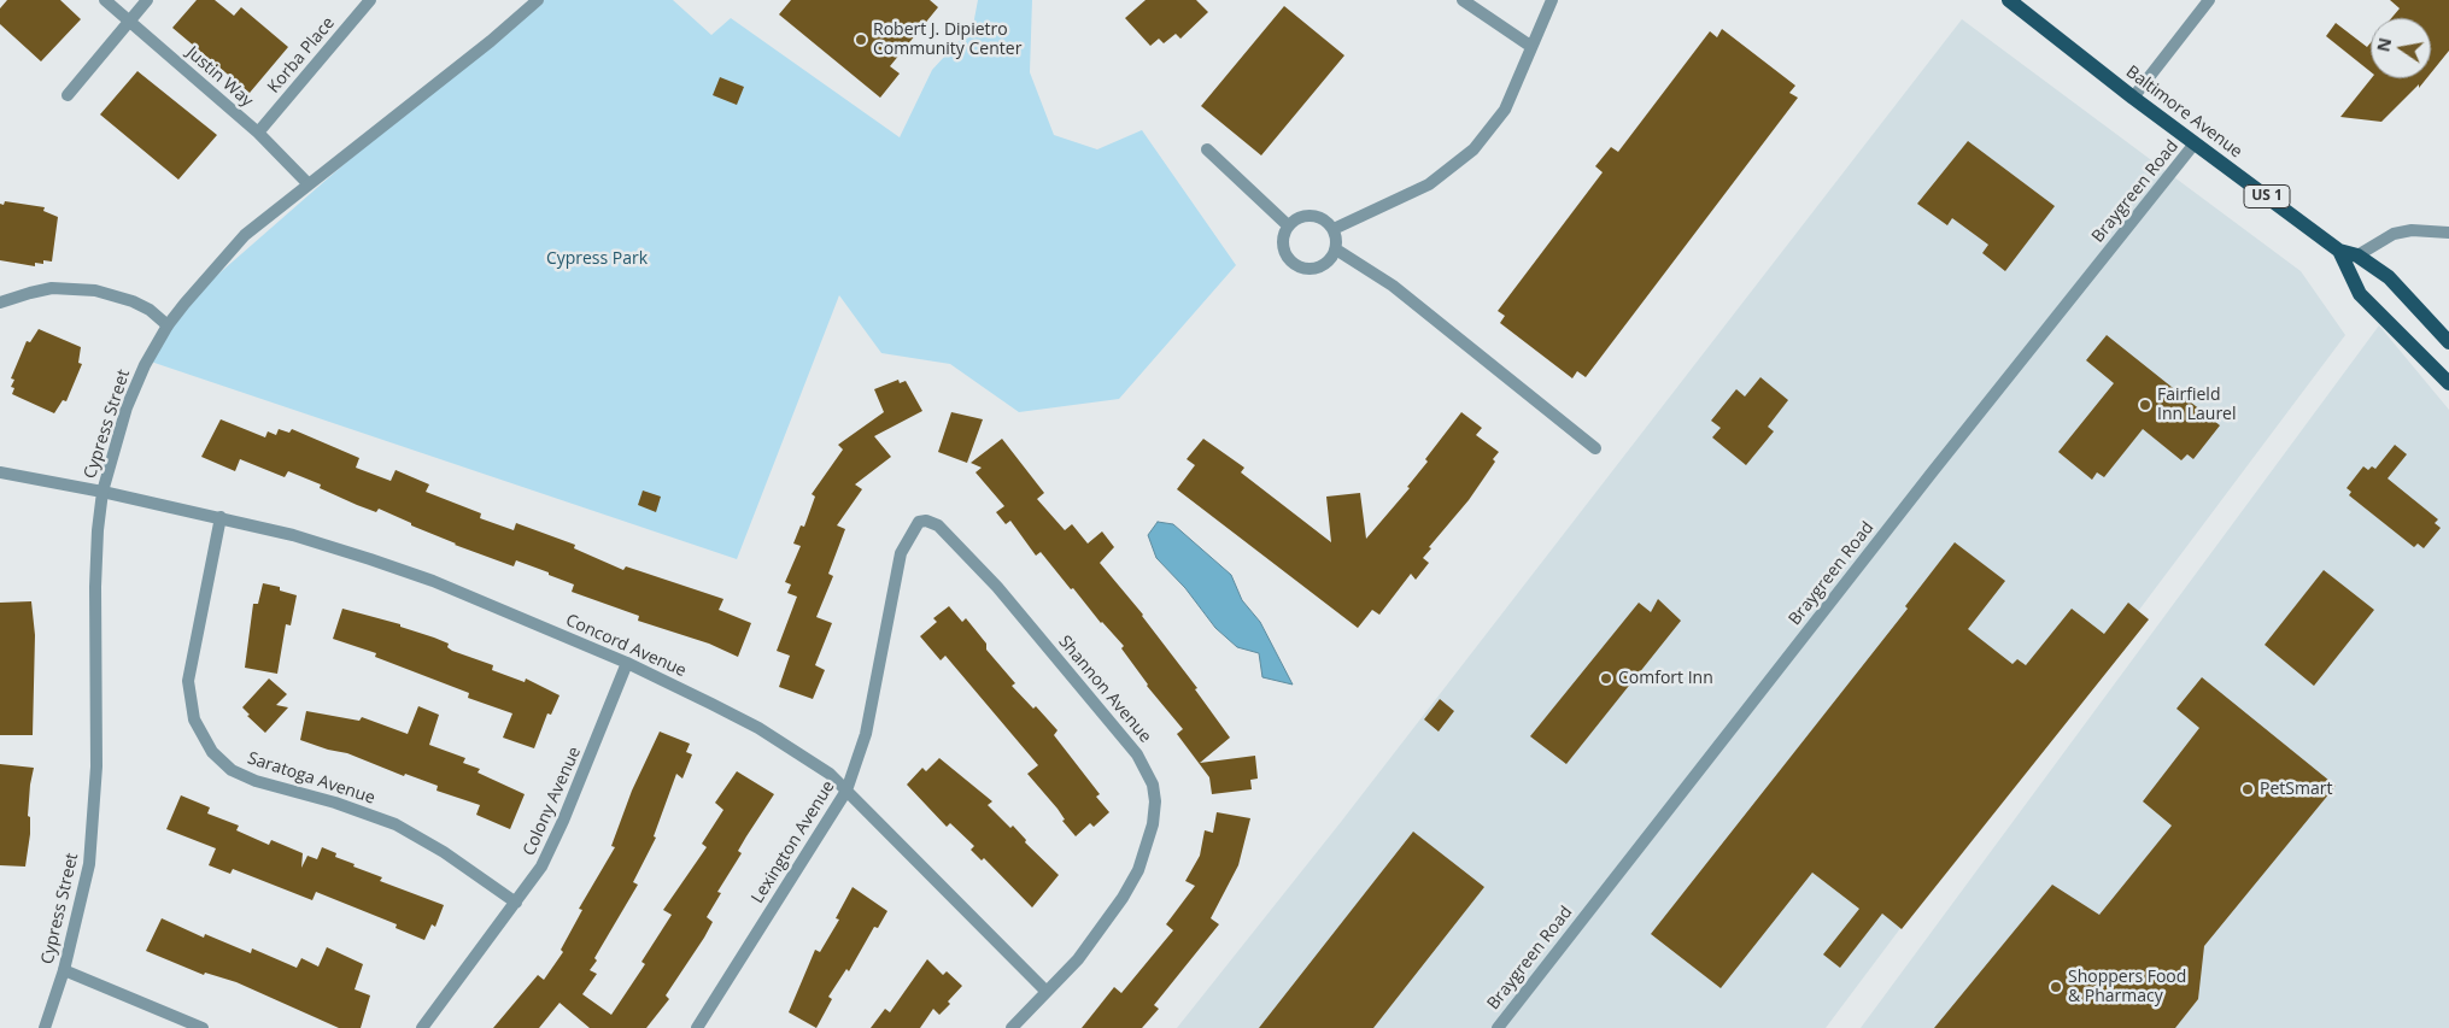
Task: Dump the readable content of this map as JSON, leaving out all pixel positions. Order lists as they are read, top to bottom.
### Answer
{
  "streets": {
    "main road": ["Baltimore Avenue", "US 1"],
    "street": [
      "Korba Place",
      "Justin Way",
      "Braygreen Road",
      "Cypress Street",
      "Concord Avenue",
      "Shannon Avenue",
      "Saratoga Avenue",
      "Colony Avenue",
      "Lexington Avenue"
    ]
  },
  "crossings": [
    ["Korba Place", "Justin Way"],
    ["Justin Way", "Cypress Street"],
    ["Baltimore Avenue", "Braygreen Road"],
    ["Cypress Street", "Concord Avenue"],
    ["Concord Avenue", "Shannon Avenue"],
    ["Concord Avenue", "Saratoga Avenue"],
    ["Concord Avenue", "Colony Avenue"],
    ["Concord Avenue", "Lexington Avenue"],
    ["Shannon Avenue", "Lexington Avenue"],
    ["Saratoga Avenue", "Colony Avenue"]
  ],
  "parks": ["Cypress Park"],
  "places": [
    "Robert J. Dipietro Community Center",
    "Fairfield Inn Laurel",
    "Comfort Inn",
    "PetSmart",
    "Shoppers Food & Pharmacy"
  ],
  "north": "left"
}
